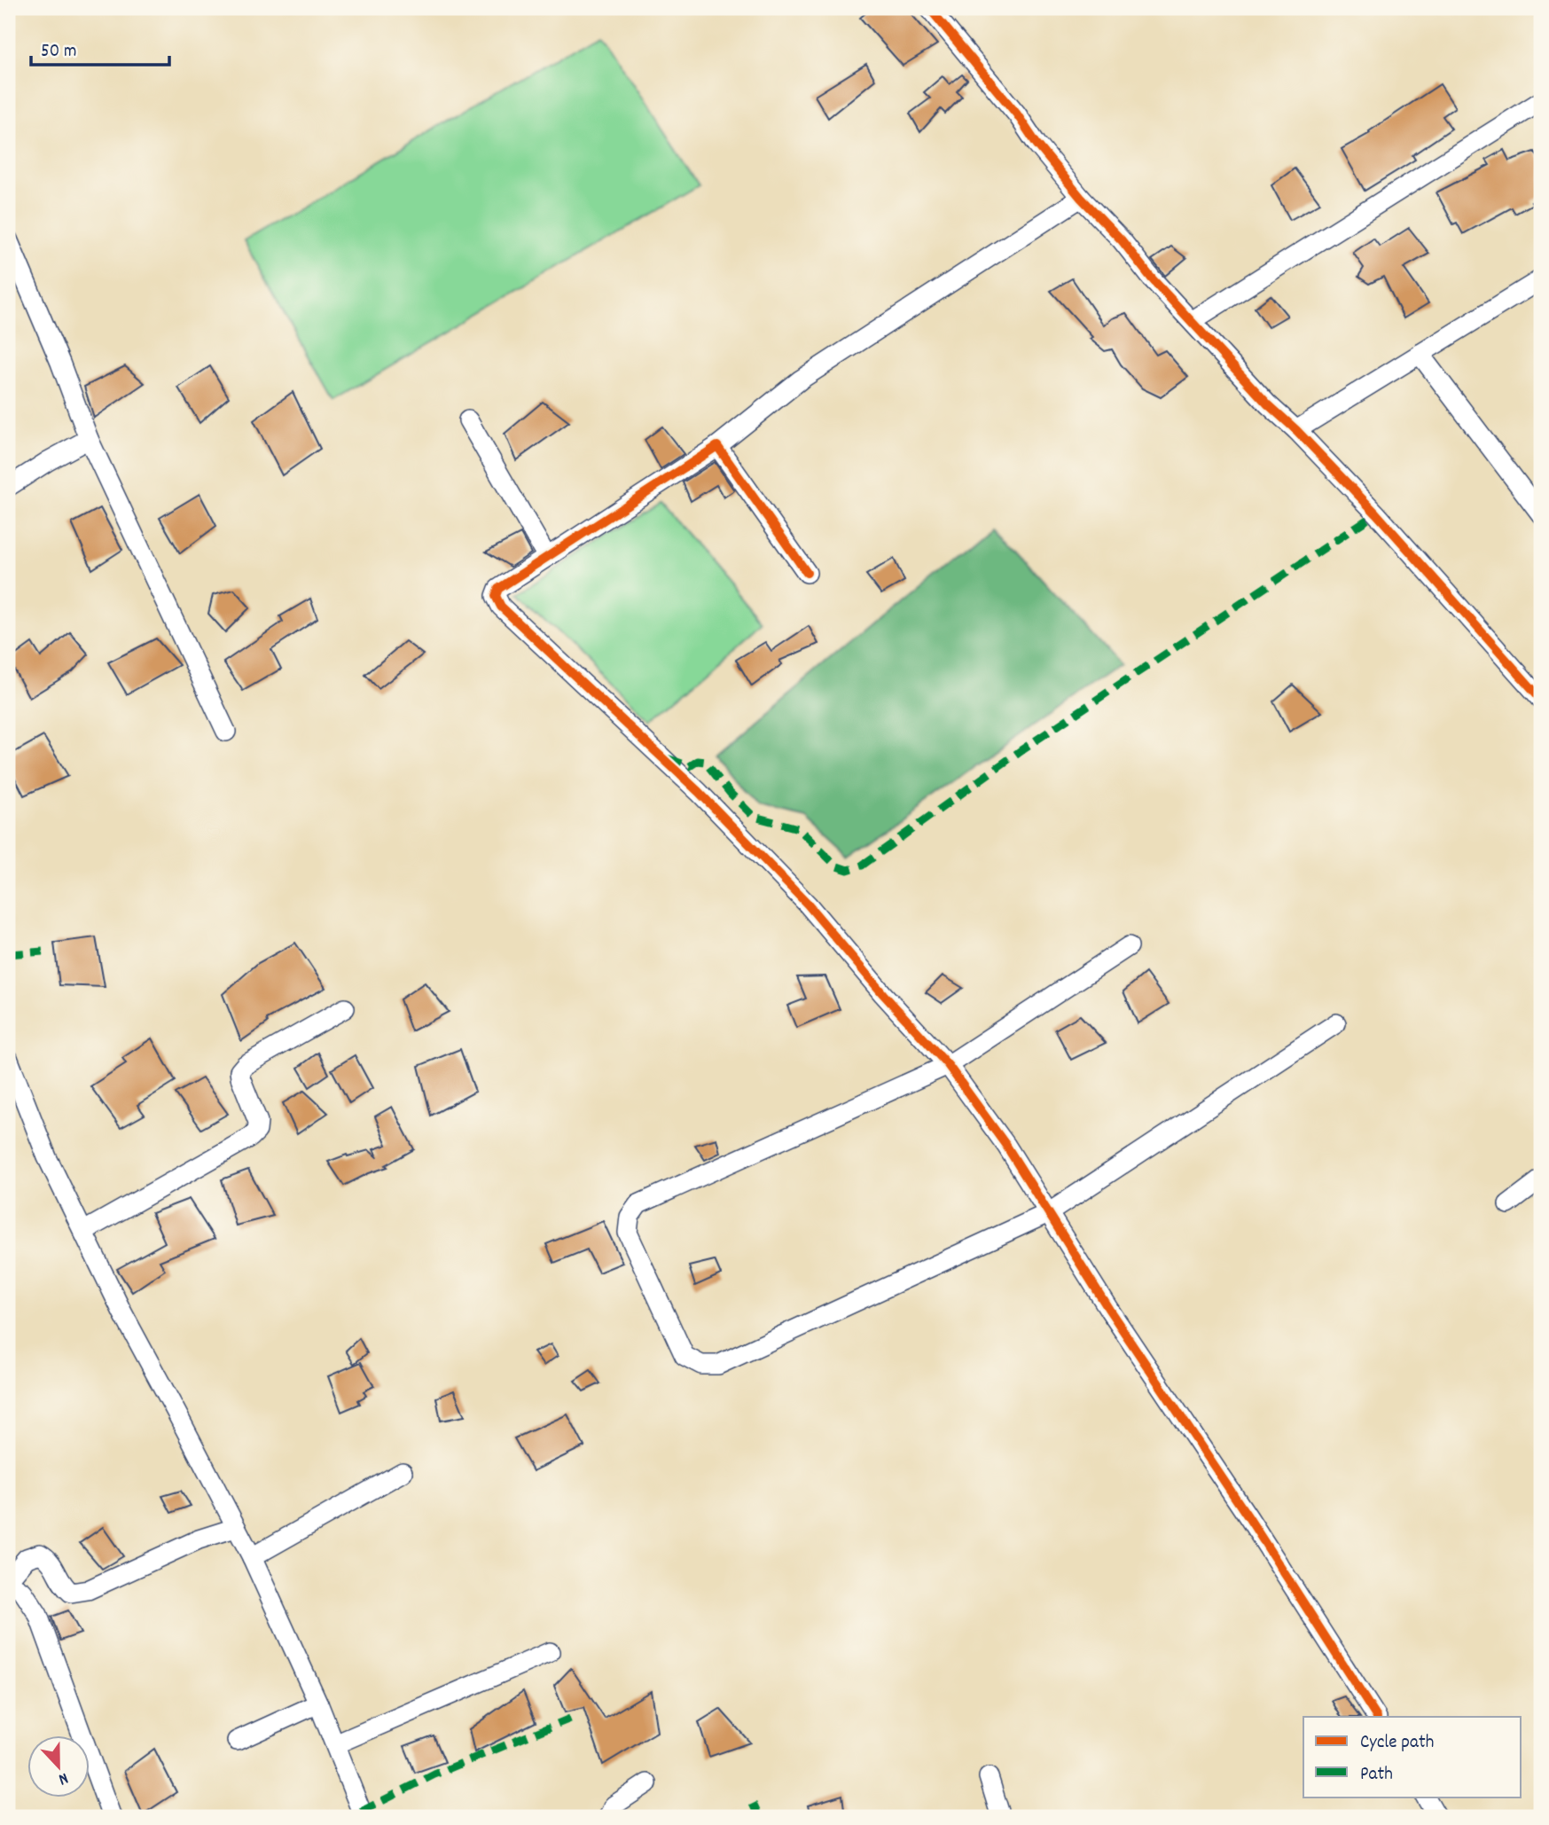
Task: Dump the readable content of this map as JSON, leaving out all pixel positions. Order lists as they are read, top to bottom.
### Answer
{
  "legend": ["Cycle path", "Path"],
  "scale_bar": "50 m",
  "north": "bottom"
}
